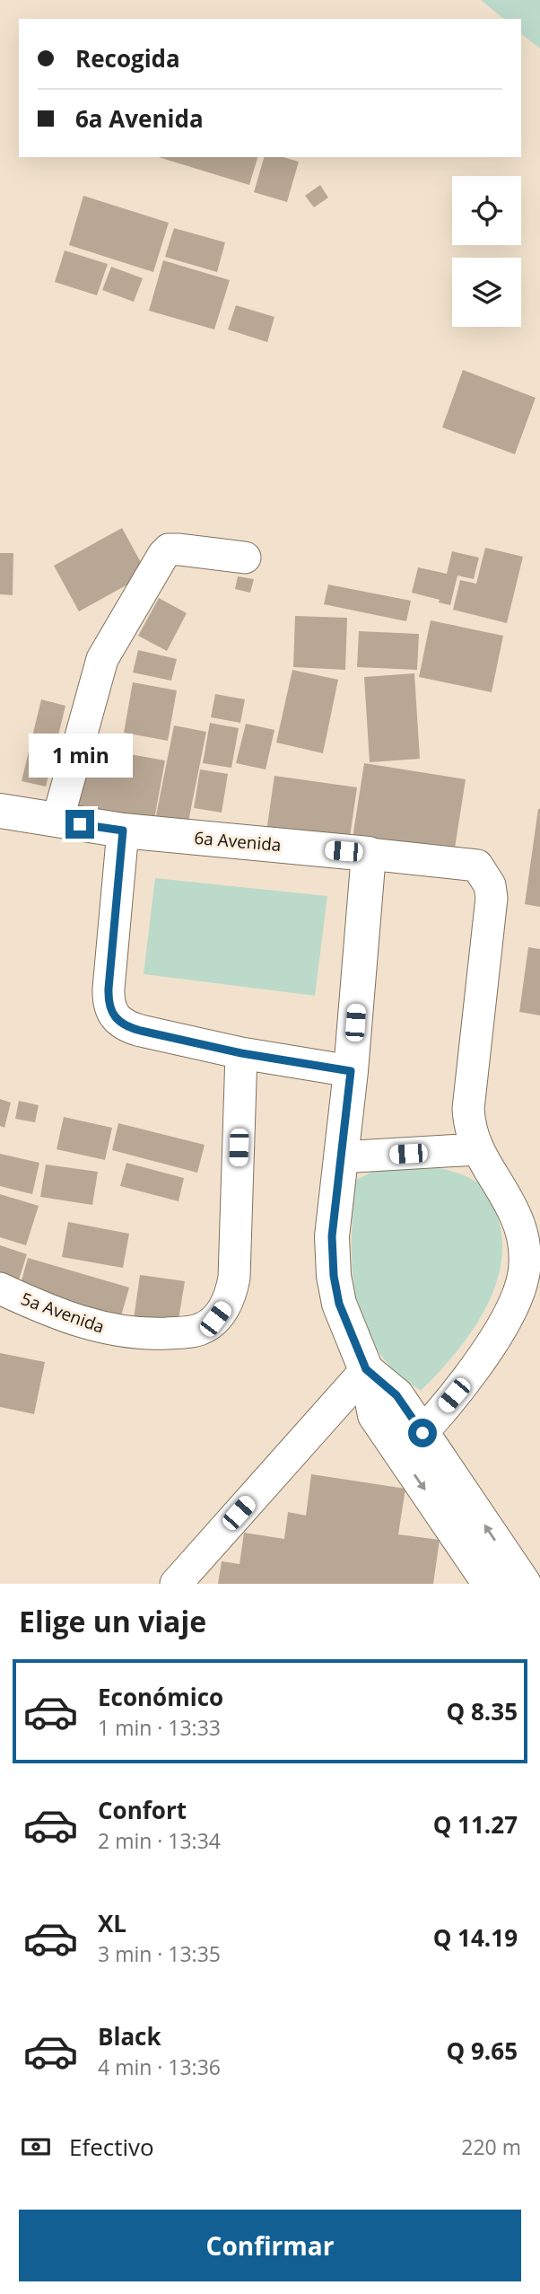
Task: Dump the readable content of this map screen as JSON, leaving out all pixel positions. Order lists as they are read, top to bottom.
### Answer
{
  "streets": {
    "street": ["6a Avenida", "5a Avenida"]
  },
  "page": {
    "banner": ["Recogida", "6a Avenida"],
    "bubble": "1 min",
    "heading": "Elige un viaje",
    "list": [
      {
        "name": "Económico",
        "note": "1 min · 13:33",
        "value": "Q 8.35"
      },
      {
        "name": "Confort",
        "note": "2 min · 13:34",
        "value": "Q 11.27"
      },
      {
        "name": "XL",
        "note": "3 min · 13:35",
        "value": "Q 14.19"
      },
      {
        "name": "Black",
        "note": "4 min · 13:36",
        "value": "Q 9.65"
      }
    ],
    "pay": ["Efectivo", "220 m"],
    "buttons": "Confirmar"
  }
}
